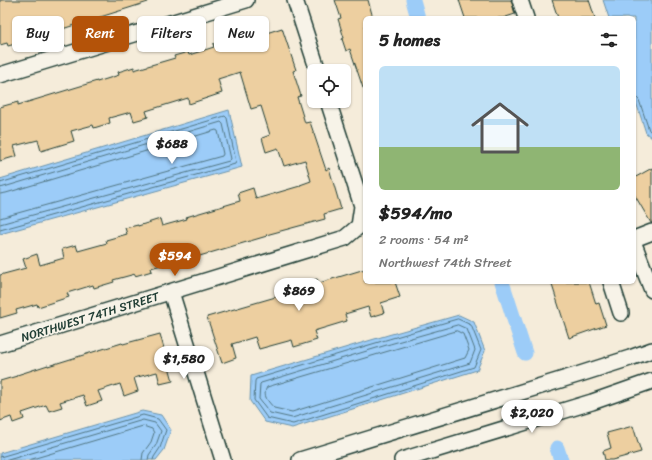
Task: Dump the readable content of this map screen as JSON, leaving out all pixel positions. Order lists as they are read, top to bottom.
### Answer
{
  "streets": {
    "street": ["NORTHWEST 74TH STREET"]
  },
  "page": {
    "chip": [
      "Buy",
      "Rent",
      "Filters",
      "New"
    ],
    "heading": "5 homes",
    "list": [
      {
        "name": "$594/mo",
        "note": "2 rooms · 54 m² · Northwest 74th Street"
      }
    ],
    "price": [
      "$688",
      "$594",
      "$869",
      "$1,580",
      "$2,020"
    ]
  }
}
